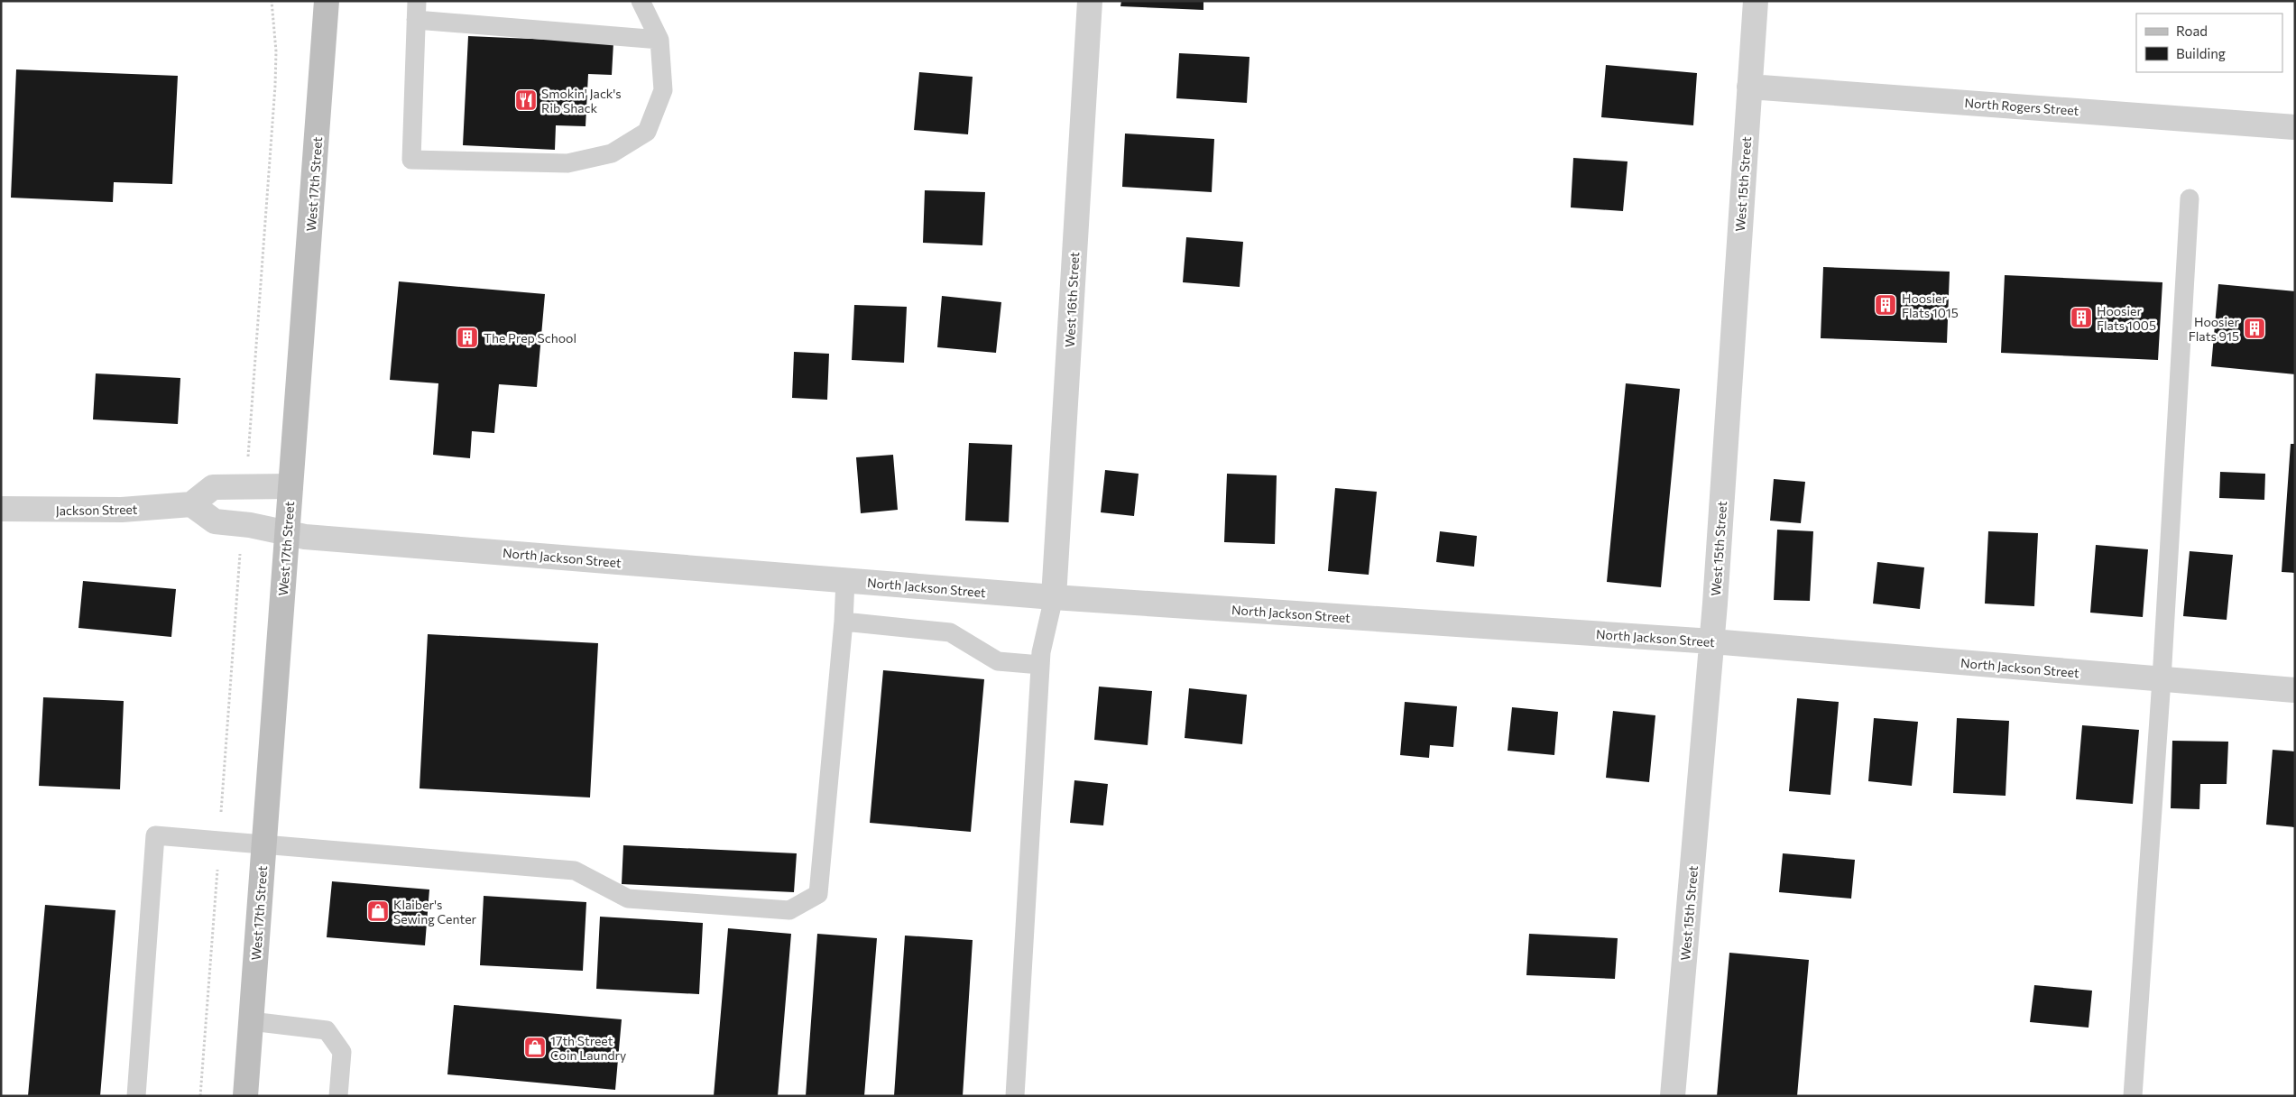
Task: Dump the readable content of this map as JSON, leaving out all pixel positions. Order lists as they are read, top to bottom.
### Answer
{
  "streets": {
    "main road": ["West 17th Street"],
    "street": [
      "North Rogers Street",
      "West 15th Street",
      "West 16th Street",
      "Jackson Street",
      "North Jackson Street"
    ]
  },
  "crossings": [
    ["North Rogers Street", "West 15th Street"],
    ["West 17th Street", "North Jackson Street"],
    ["West 15th Street", "North Jackson Street"],
    ["West 16th Street", "North Jackson Street"]
  ],
  "places": {
    "restaurant": ["Smokin' Jack's Rib Shack"],
    "building": [
      "Hoosier Flats 1015",
      "Hoosier Flats 1005",
      "Hoosier Flats 915",
      "The Prep School"
    ],
    "shop": ["Klaiber's Sewing Center", "17th Street Coin Laundry"]
  },
  "legend": ["Road", "Building"]
}
